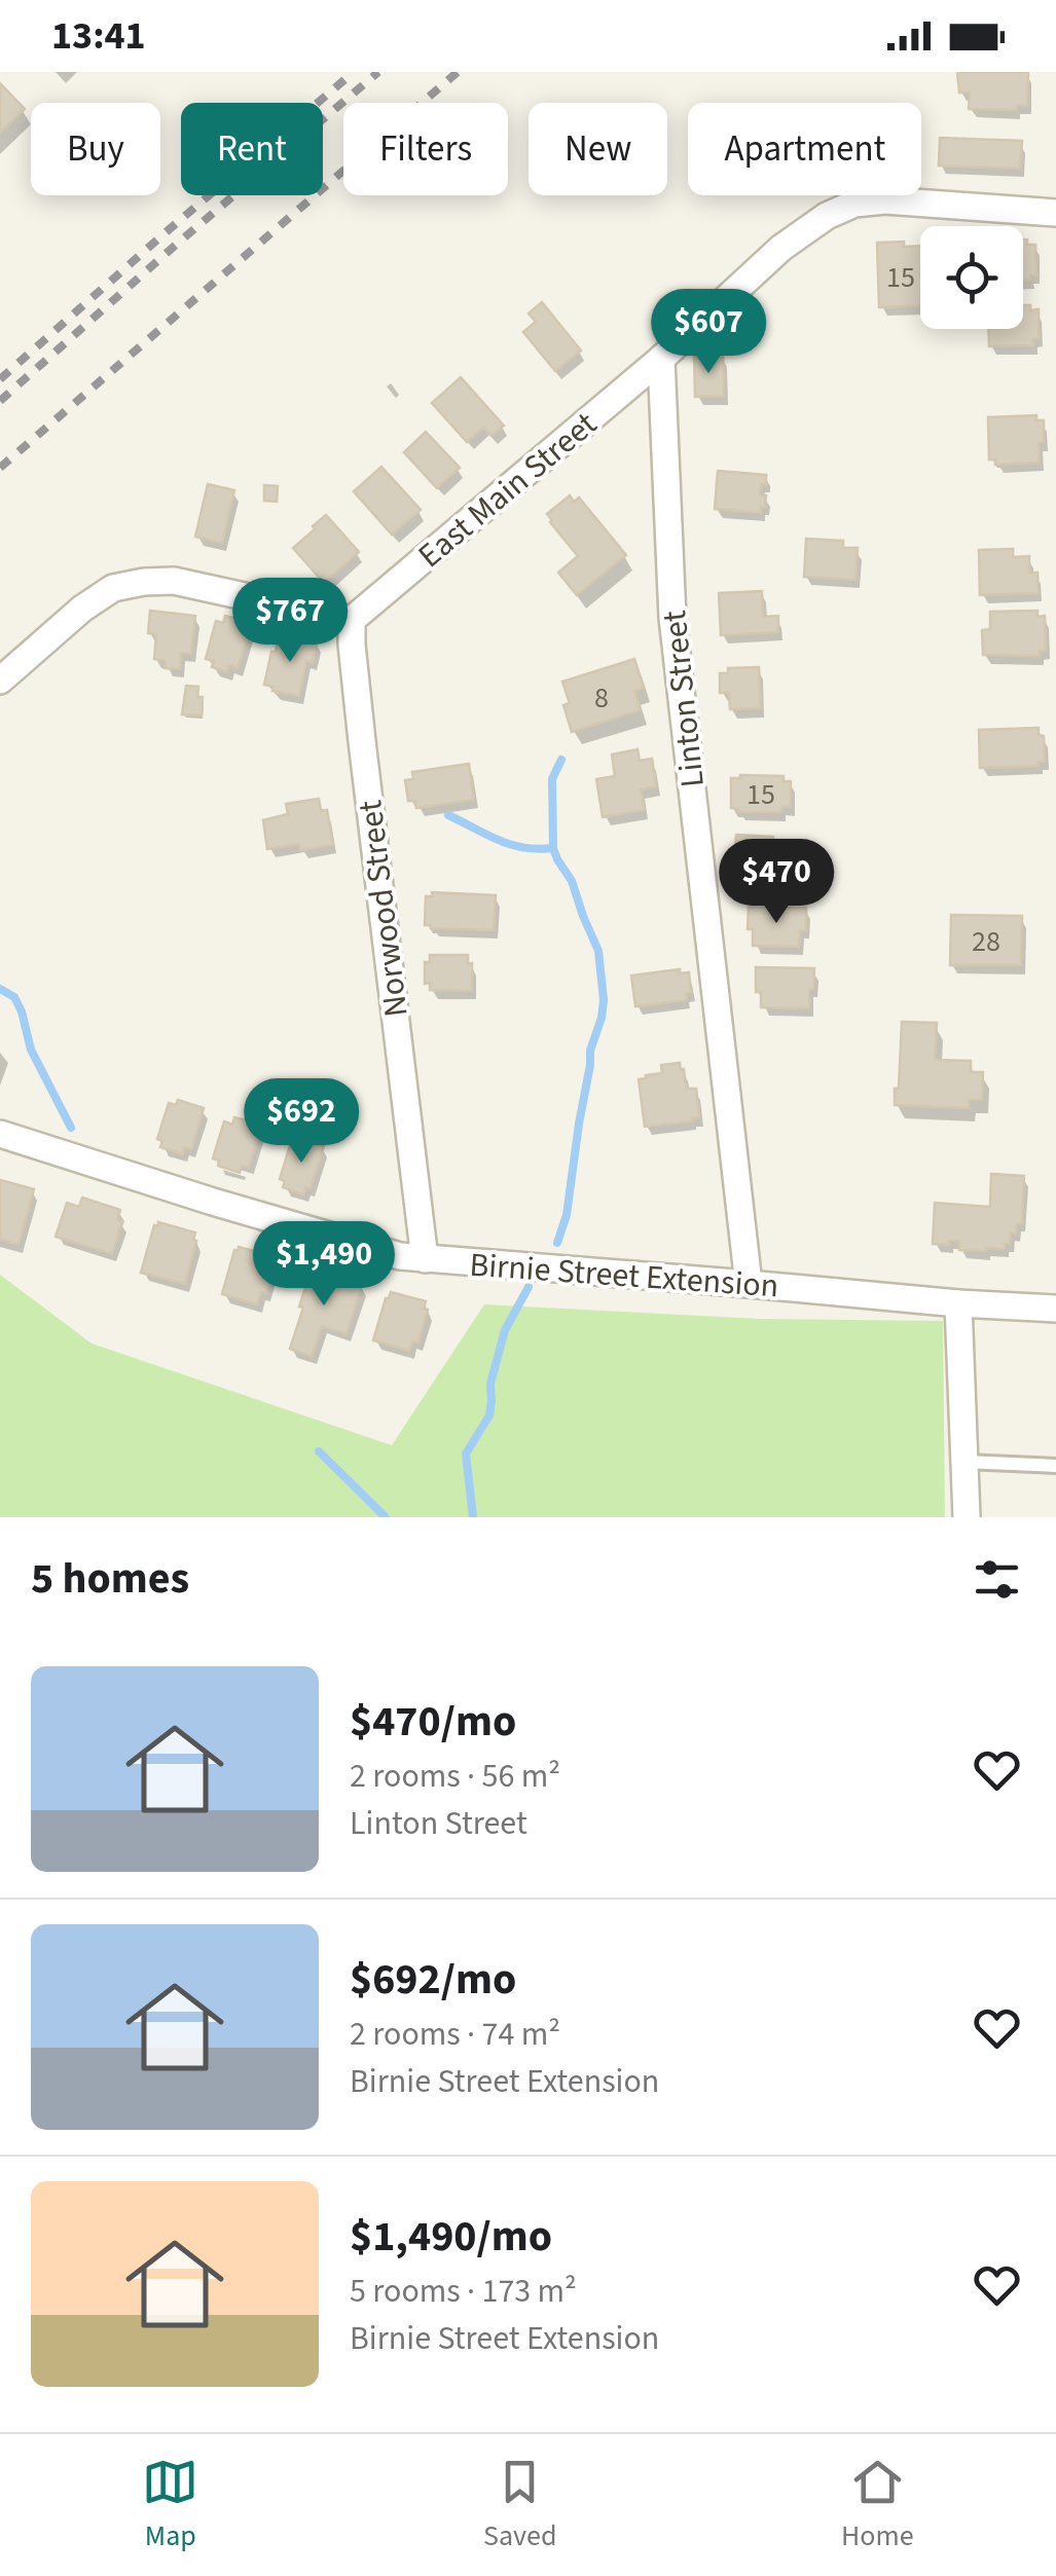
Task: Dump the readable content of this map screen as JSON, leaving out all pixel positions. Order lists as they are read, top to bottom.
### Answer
{
  "streets": {
    "street": [
      "East Main Street",
      "Linton Street",
      "Norwood Street",
      "Birnie Street Extension"
    ]
  },
  "crossings": [
    ["East Main Street", "Linton Street"],
    ["East Main Street", "Norwood Street"],
    ["Linton Street", "Birnie Street Extension"],
    ["Norwood Street", "Birnie Street Extension"]
  ],
  "house_numbers": [
    "15",
    "8",
    "15",
    "28"
  ],
  "page": {
    "status": "13:41",
    "chip": [
      "Buy",
      "Rent",
      "Filters",
      "New",
      "Apartment"
    ],
    "price": [
      "$607",
      "$767",
      "$470",
      "$692",
      "$1,490"
    ],
    "heading": "5 homes",
    "list": [
      {
        "name": "$470/mo",
        "note": "2 rooms · 56 m² · Linton Street"
      },
      {
        "name": "$692/mo",
        "note": "2 rooms · 74 m² · Birnie Street Extension"
      },
      {
        "name": "$1,490/mo",
        "note": "5 rooms · 173 m² · Birnie Street Extension"
      }
    ],
    "tabs": ["Map", "Saved", "Home"]
  }
}
